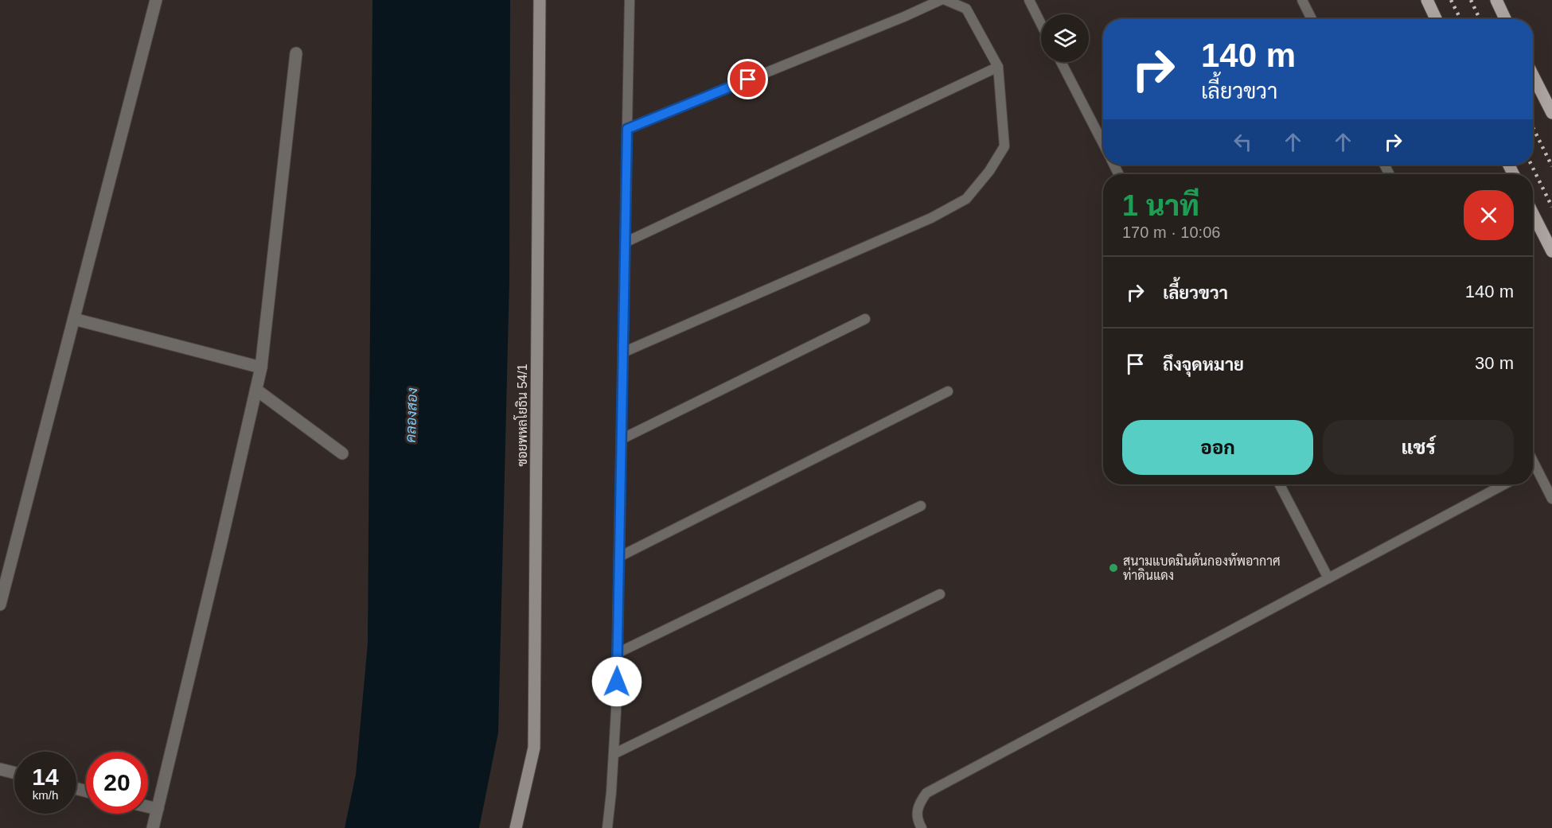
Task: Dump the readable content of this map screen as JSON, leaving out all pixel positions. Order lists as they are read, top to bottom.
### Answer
{
  "streets": {
    "street": ["ซอยพหลโยธิน 54/1"]
  },
  "water": ["คลองสอง"],
  "places": ["สนามแบดมินตันกองทัพอากาศ ท่าดินแดง"],
  "page": {
    "turn": ["140 m", "เลี้ยวขวา"],
    "heading": ["1 นาที", "170 m · 10:06"],
    "list": [
      {
        "name": "เลี้ยวขวา",
        "value": "140 m"
      },
      {
        "name": "ถึงจุดหมาย",
        "value": "30 m"
      }
    ],
    "buttons": ["ออก", "แชร์"],
    "speed": "14 km/h",
    "limit": "20"
  }
}
